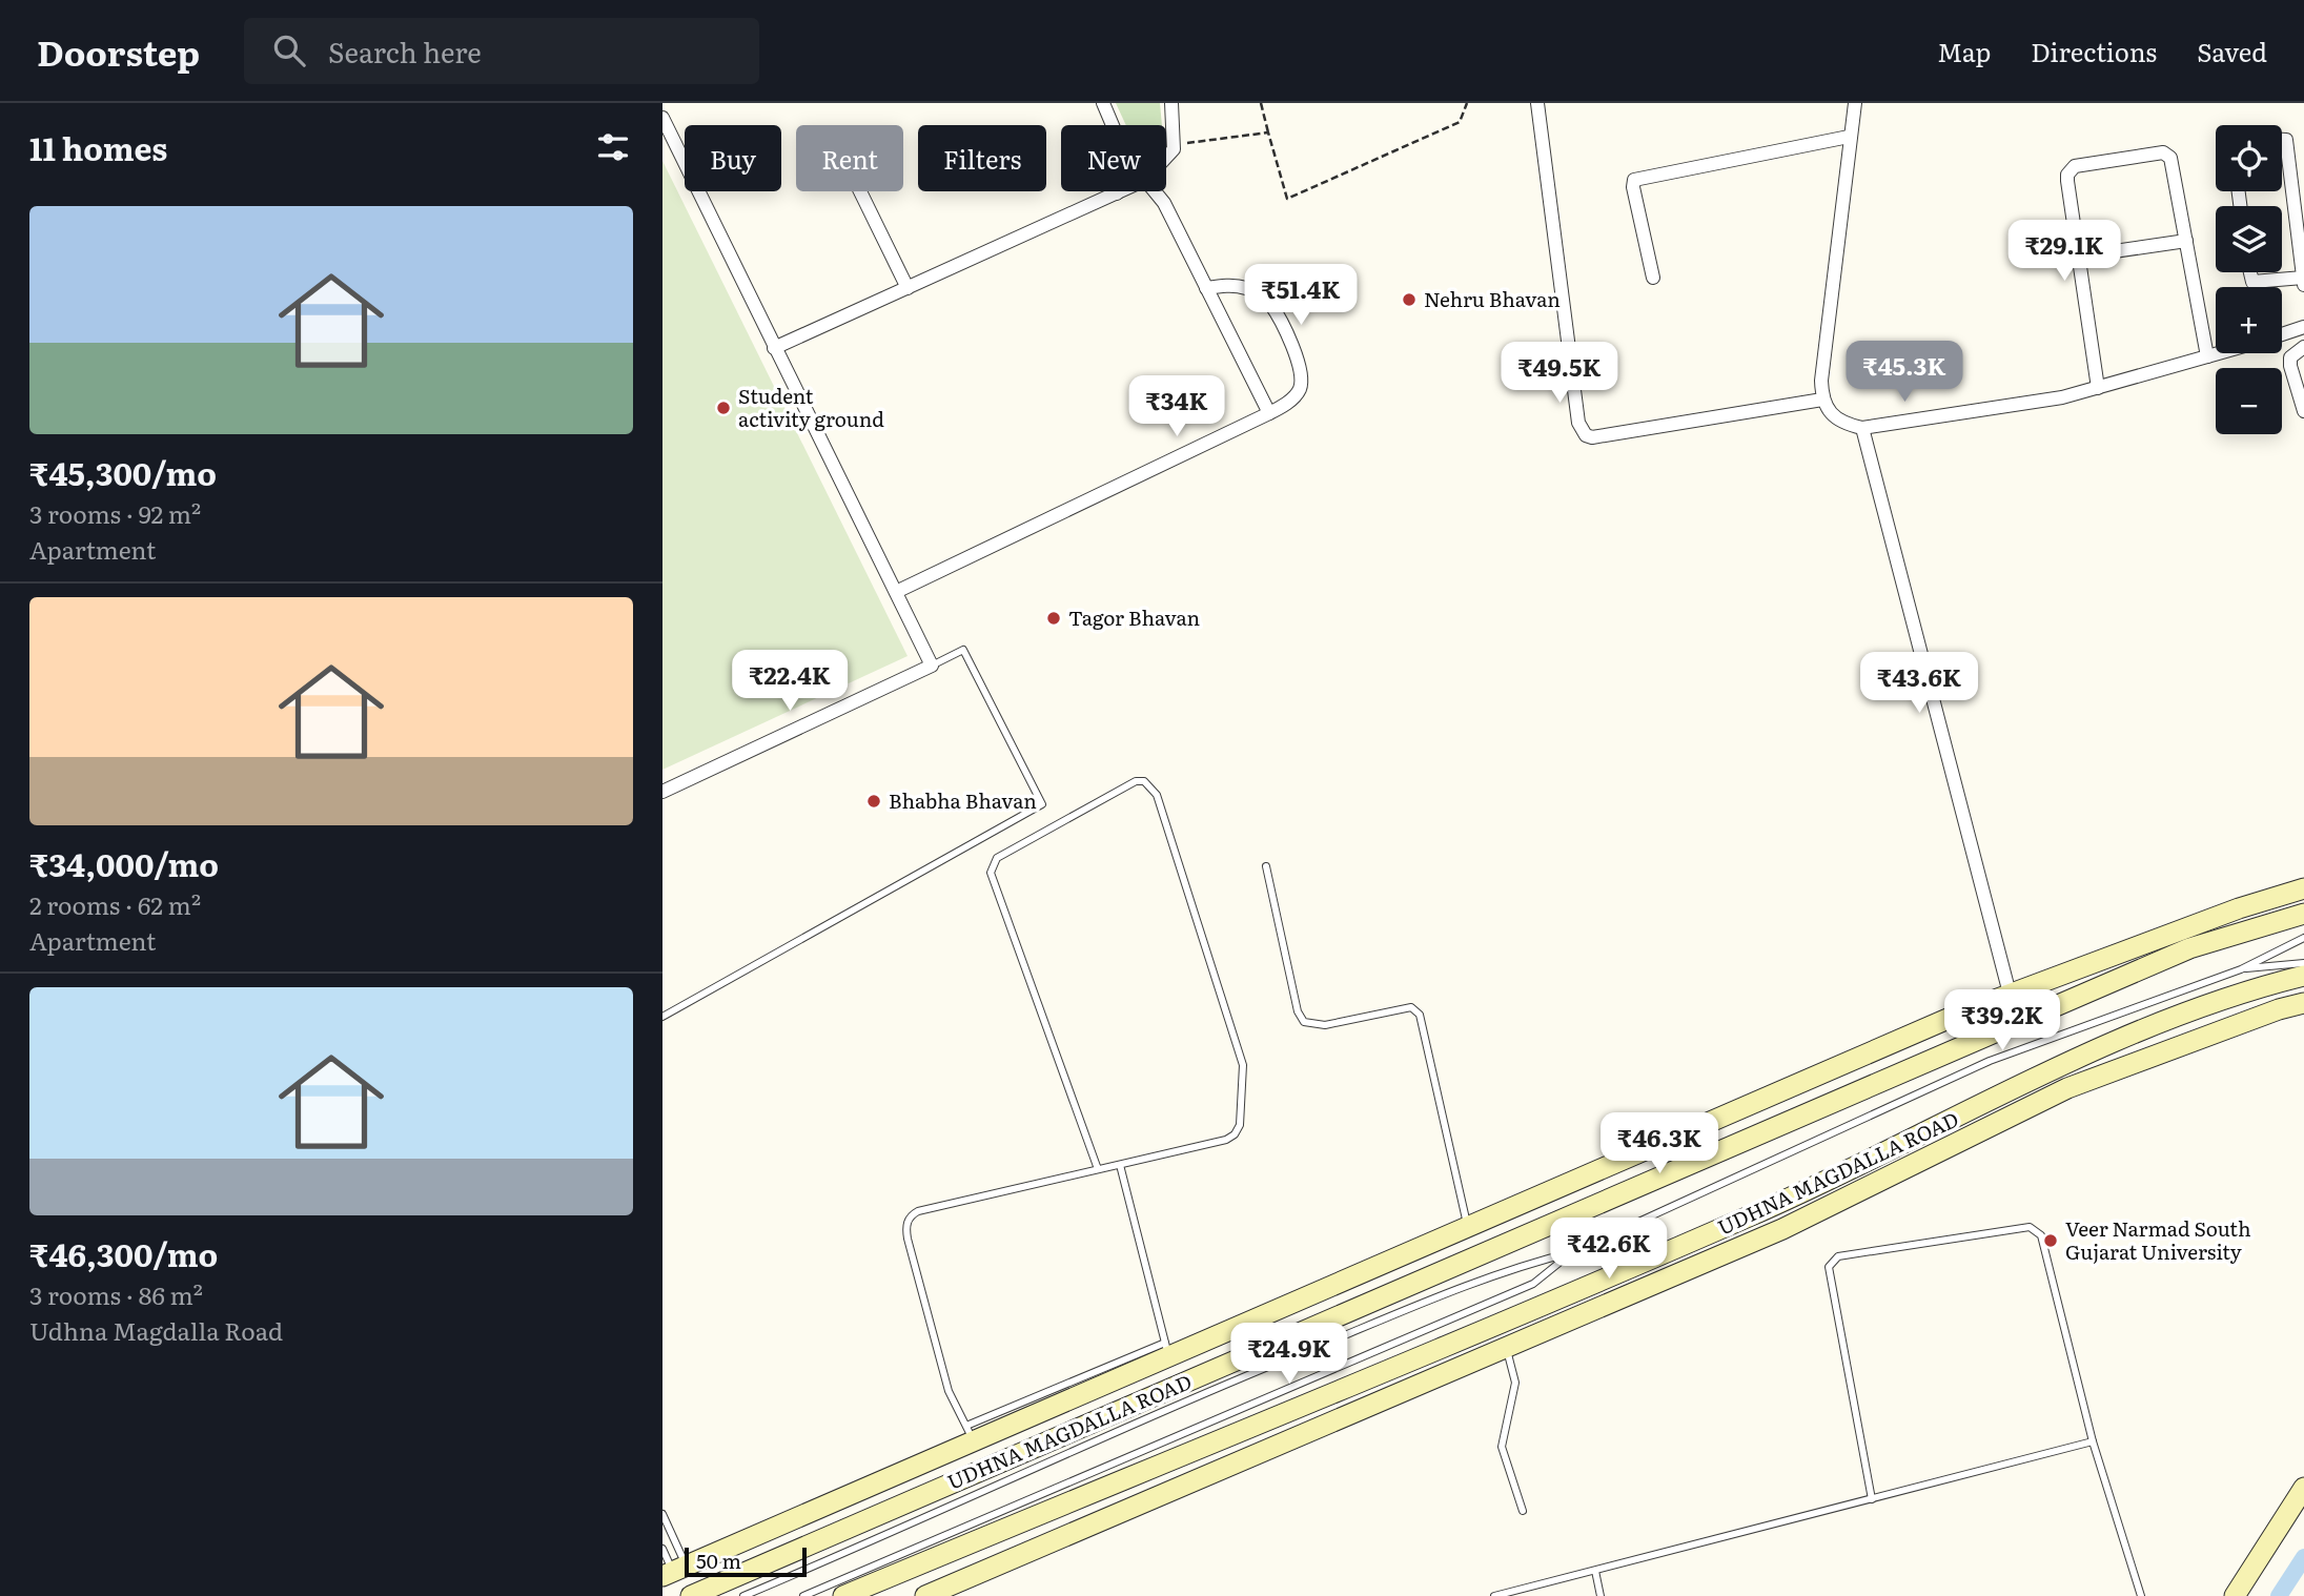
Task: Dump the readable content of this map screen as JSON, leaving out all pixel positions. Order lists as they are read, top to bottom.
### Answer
{
  "streets": {
    "street": ["UDHNA MAGDALLA ROAD"]
  },
  "places": [
    "Nehru Bhavan",
    "Student activity ground",
    "Tagor Bhavan",
    "Bhabha Bhavan",
    "Veer Narmad South Gujarat University"
  ],
  "scale_bar": "50 m",
  "page": {
    "header": "Doorstep",
    "search": "Search here",
    "nav": ["Map", "Directions", "Saved"],
    "heading": "11 homes",
    "map_buttons": ["+", "−"],
    "chip": [
      "Buy",
      "Rent",
      "Filters",
      "New"
    ],
    "list": [
      {
        "name": "₹45,300/mo",
        "note": "3 rooms · 92 m² · Apartment"
      },
      {
        "name": "₹34,000/mo",
        "note": "2 rooms · 62 m² · Apartment"
      },
      {
        "name": "₹46,300/mo",
        "note": "3 rooms · 86 m² · Udhna Magdalla Road"
      }
    ],
    "price": [
      "₹29.1K",
      "₹51.4K",
      "₹45.3K",
      "₹49.5K",
      "₹34K",
      "₹22.4K",
      "₹43.6K",
      "₹39.2K",
      "₹46.3K",
      "₹42.6K",
      "₹24.9K"
    ],
    "scale": "50 m"
  }
}
